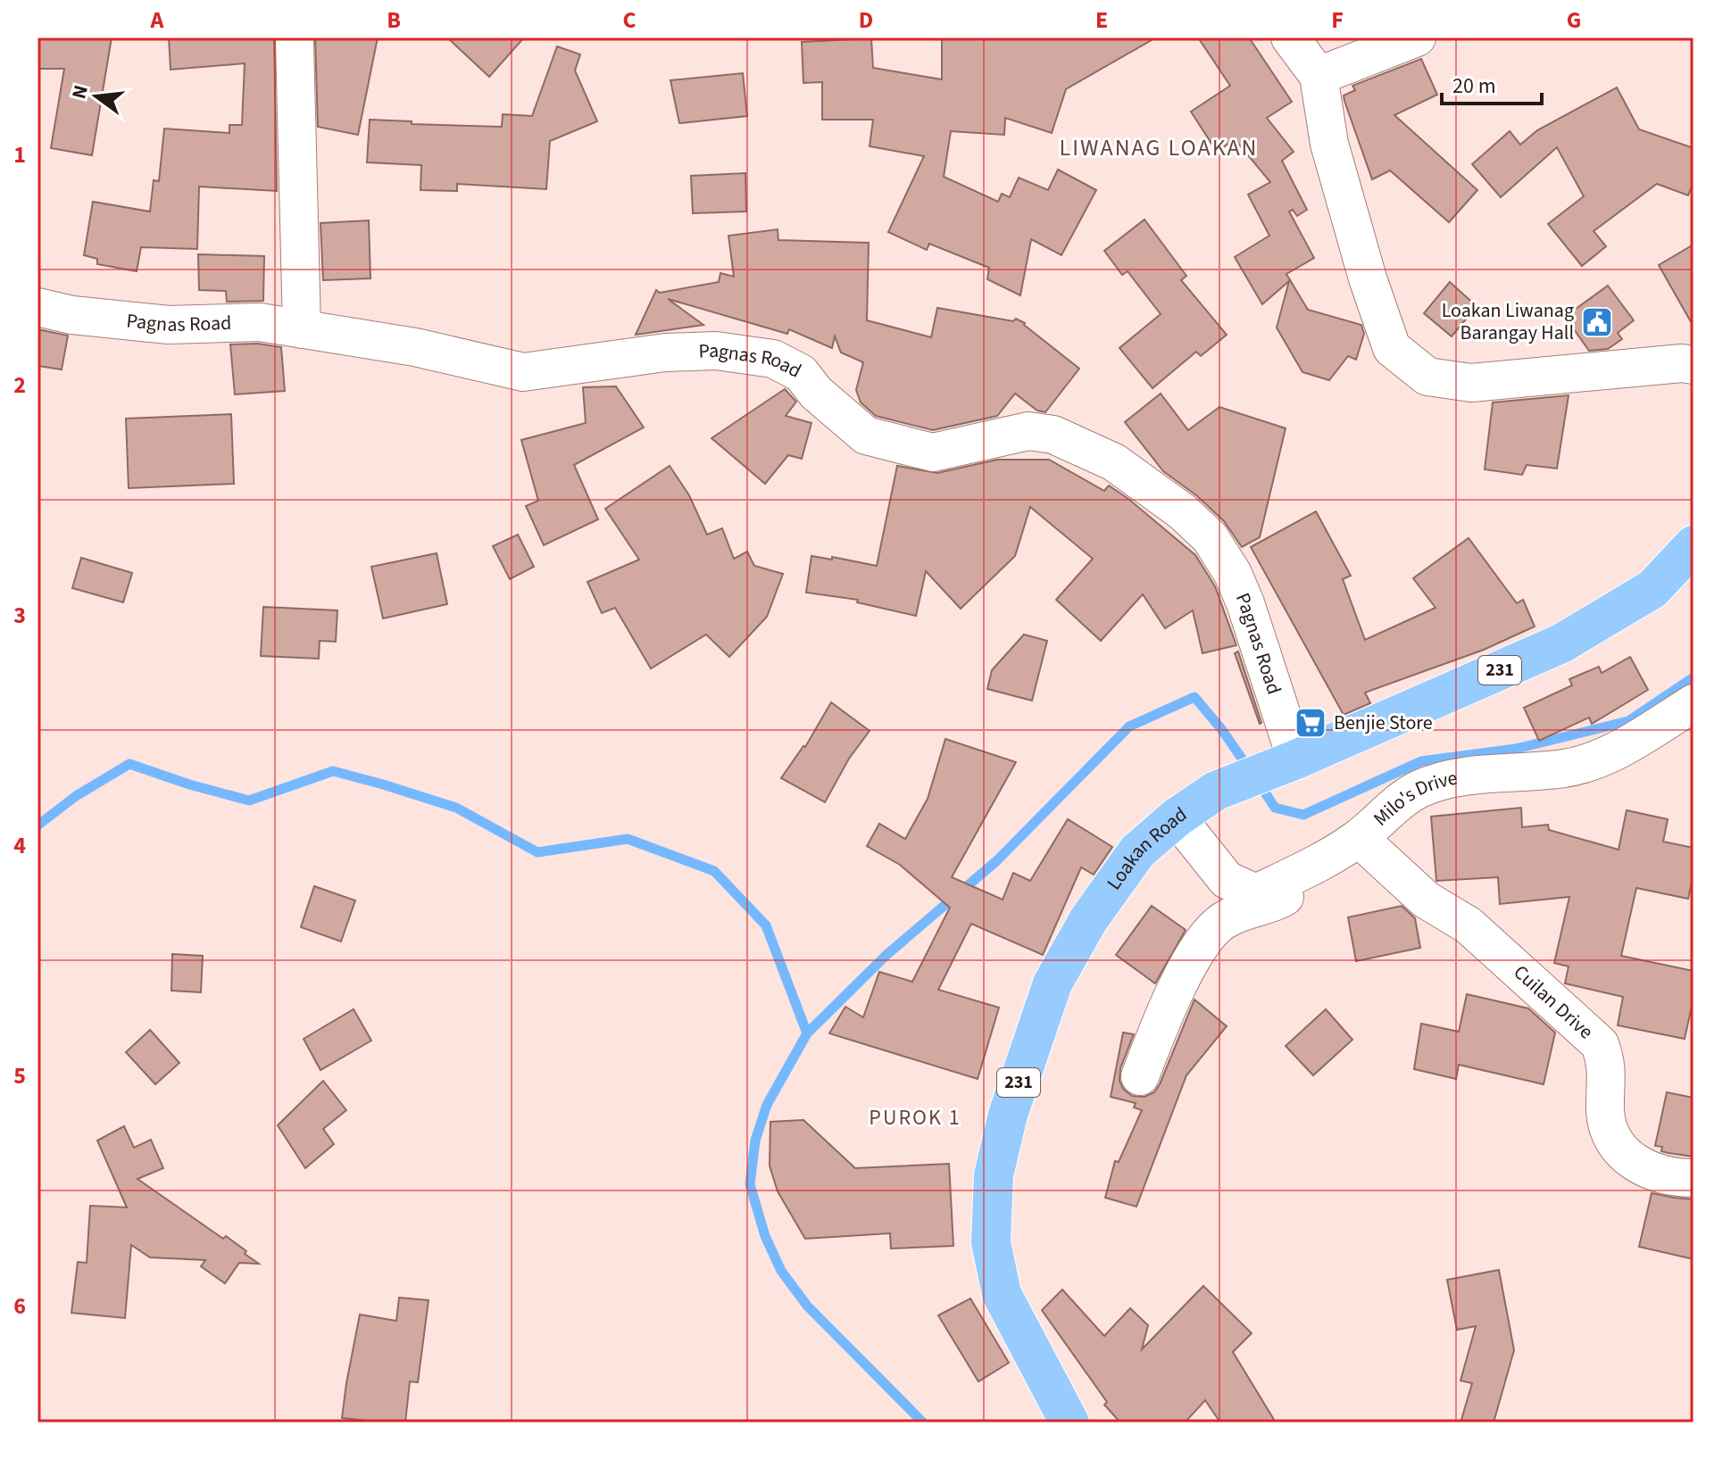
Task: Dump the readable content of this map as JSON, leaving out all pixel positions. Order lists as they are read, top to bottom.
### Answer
{
  "streets": {
    "main road": ["231", "Loakan Road"],
    "street": ["Pagnas Road", "Milo's Drive", "Cuilan Drive"]
  },
  "crossings": [
    ["Pagnas Road", "Loakan Road"],
    ["Milo's Drive", "Loakan Road"],
    ["Milo's Drive", "Cuilan Drive"]
  ],
  "districts": ["LIWANAG LOAKAN", "PUROK 1"],
  "places": {
    "public building": ["Loakan Liwanag Barangay Hall"],
    "supermarket": ["Benjie Store"]
  },
  "scale_bar": "20 m",
  "north": "left",
  "grid": {
    "columns": [
      "A",
      "B",
      "C",
      "D",
      "E",
      "F",
      "G"
    ],
    "rows": [
      "1",
      "2",
      "3",
      "4",
      "5",
      "6"
    ]
  }
}
